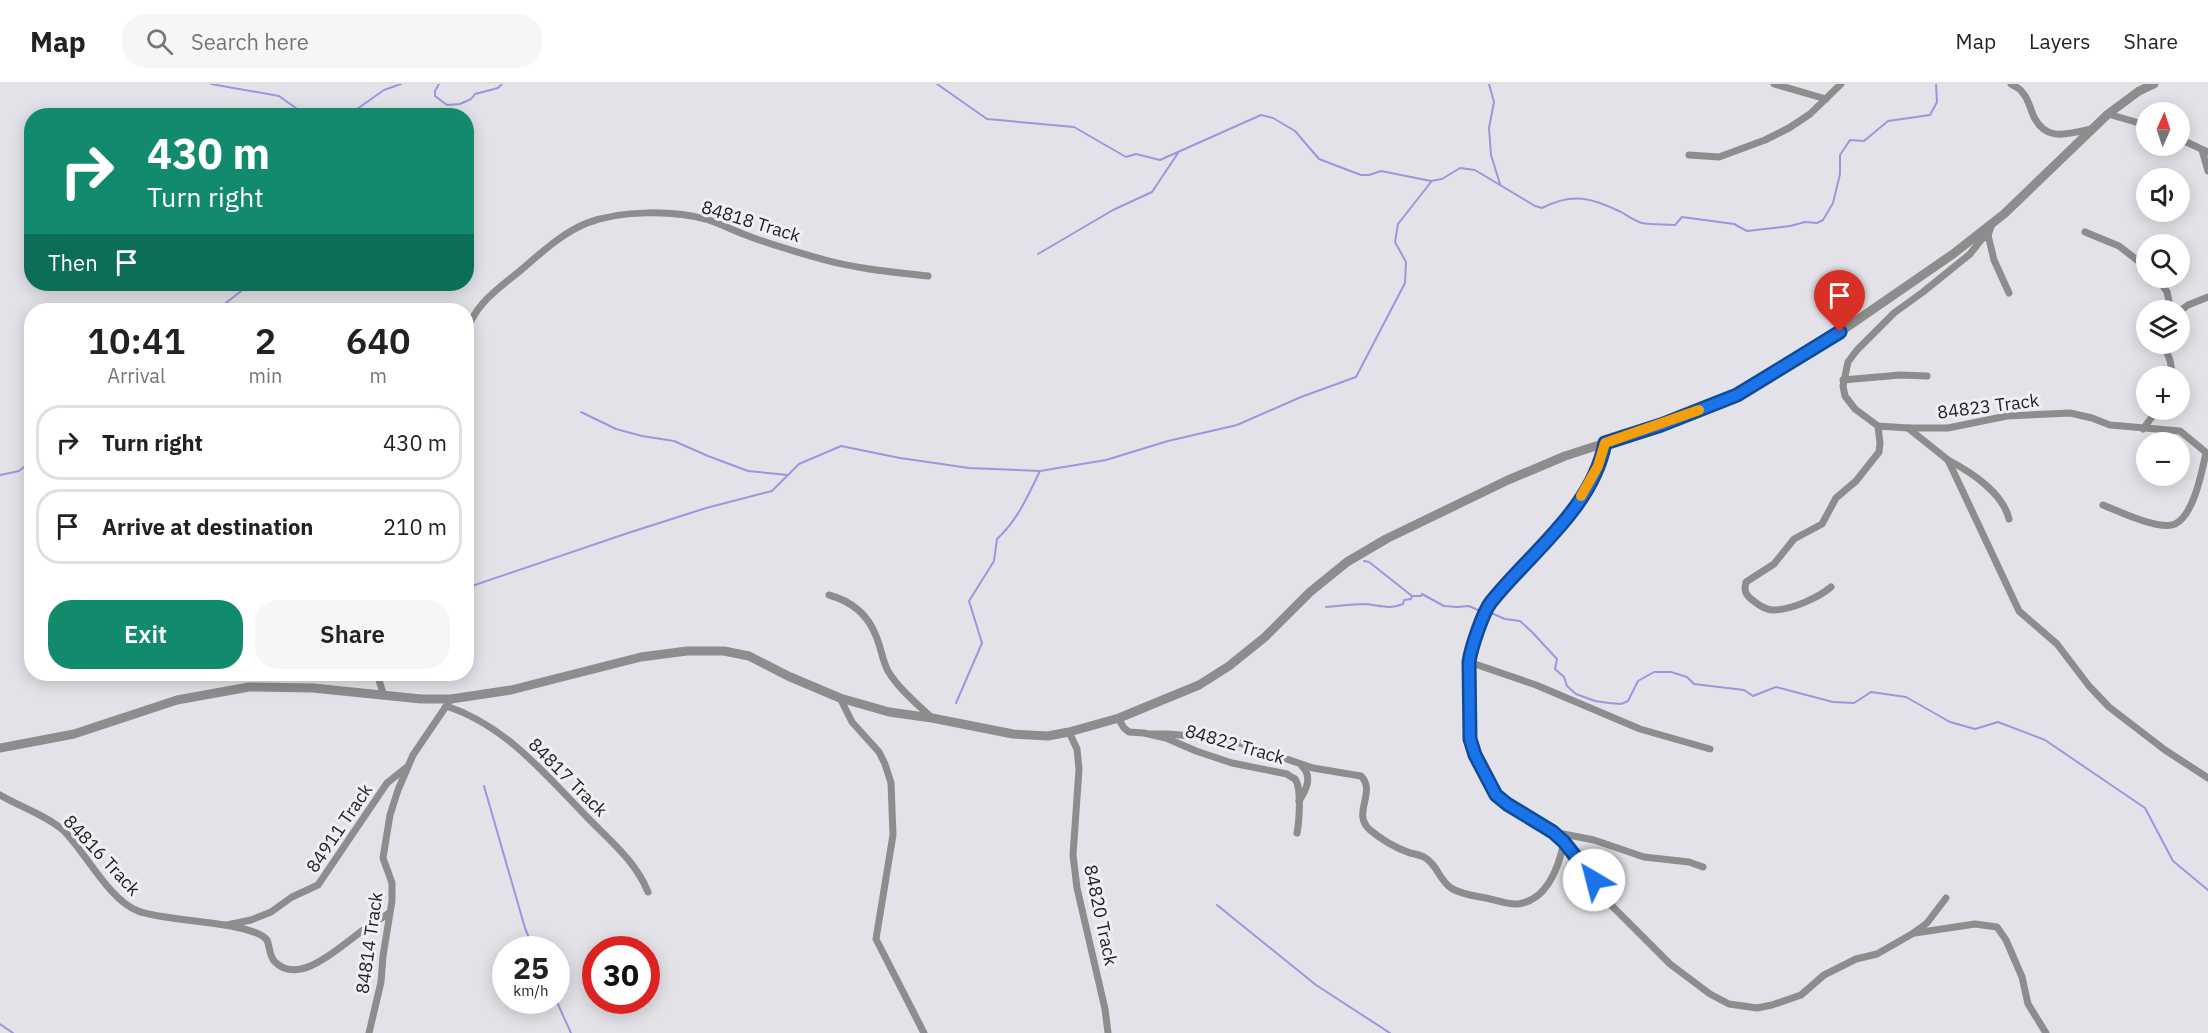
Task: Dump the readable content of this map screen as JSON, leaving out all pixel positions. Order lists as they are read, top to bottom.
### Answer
{
  "streets": {
    "street": [
      "84818 Track",
      "84823 Track",
      "84822 Track",
      "84817 Track",
      "84911 Track",
      "84816 Track",
      "84820 Track",
      "84814 Track"
    ]
  },
  "crossings": [
    ["84911 Track", "84816 Track"],
    ["84911 Track", "84814 Track"]
  ],
  "north": "top",
  "page": {
    "header": "Map",
    "search": "Search here",
    "nav": ["Map", "Layers", "Share"],
    "map_buttons": ["+", "−"],
    "turn": ["430 m", "Turn right"],
    "then": "Then",
    "eta": [
      "10:41",
      "Arrival",
      "2",
      "min",
      "640",
      "m"
    ],
    "list": [
      {
        "name": "Turn right",
        "value": "430 m"
      },
      {
        "name": "Arrive at destination",
        "value": "210 m"
      }
    ],
    "buttons": ["Exit", "Share"],
    "speed": "25 km/h",
    "limit": "30"
  }
}
